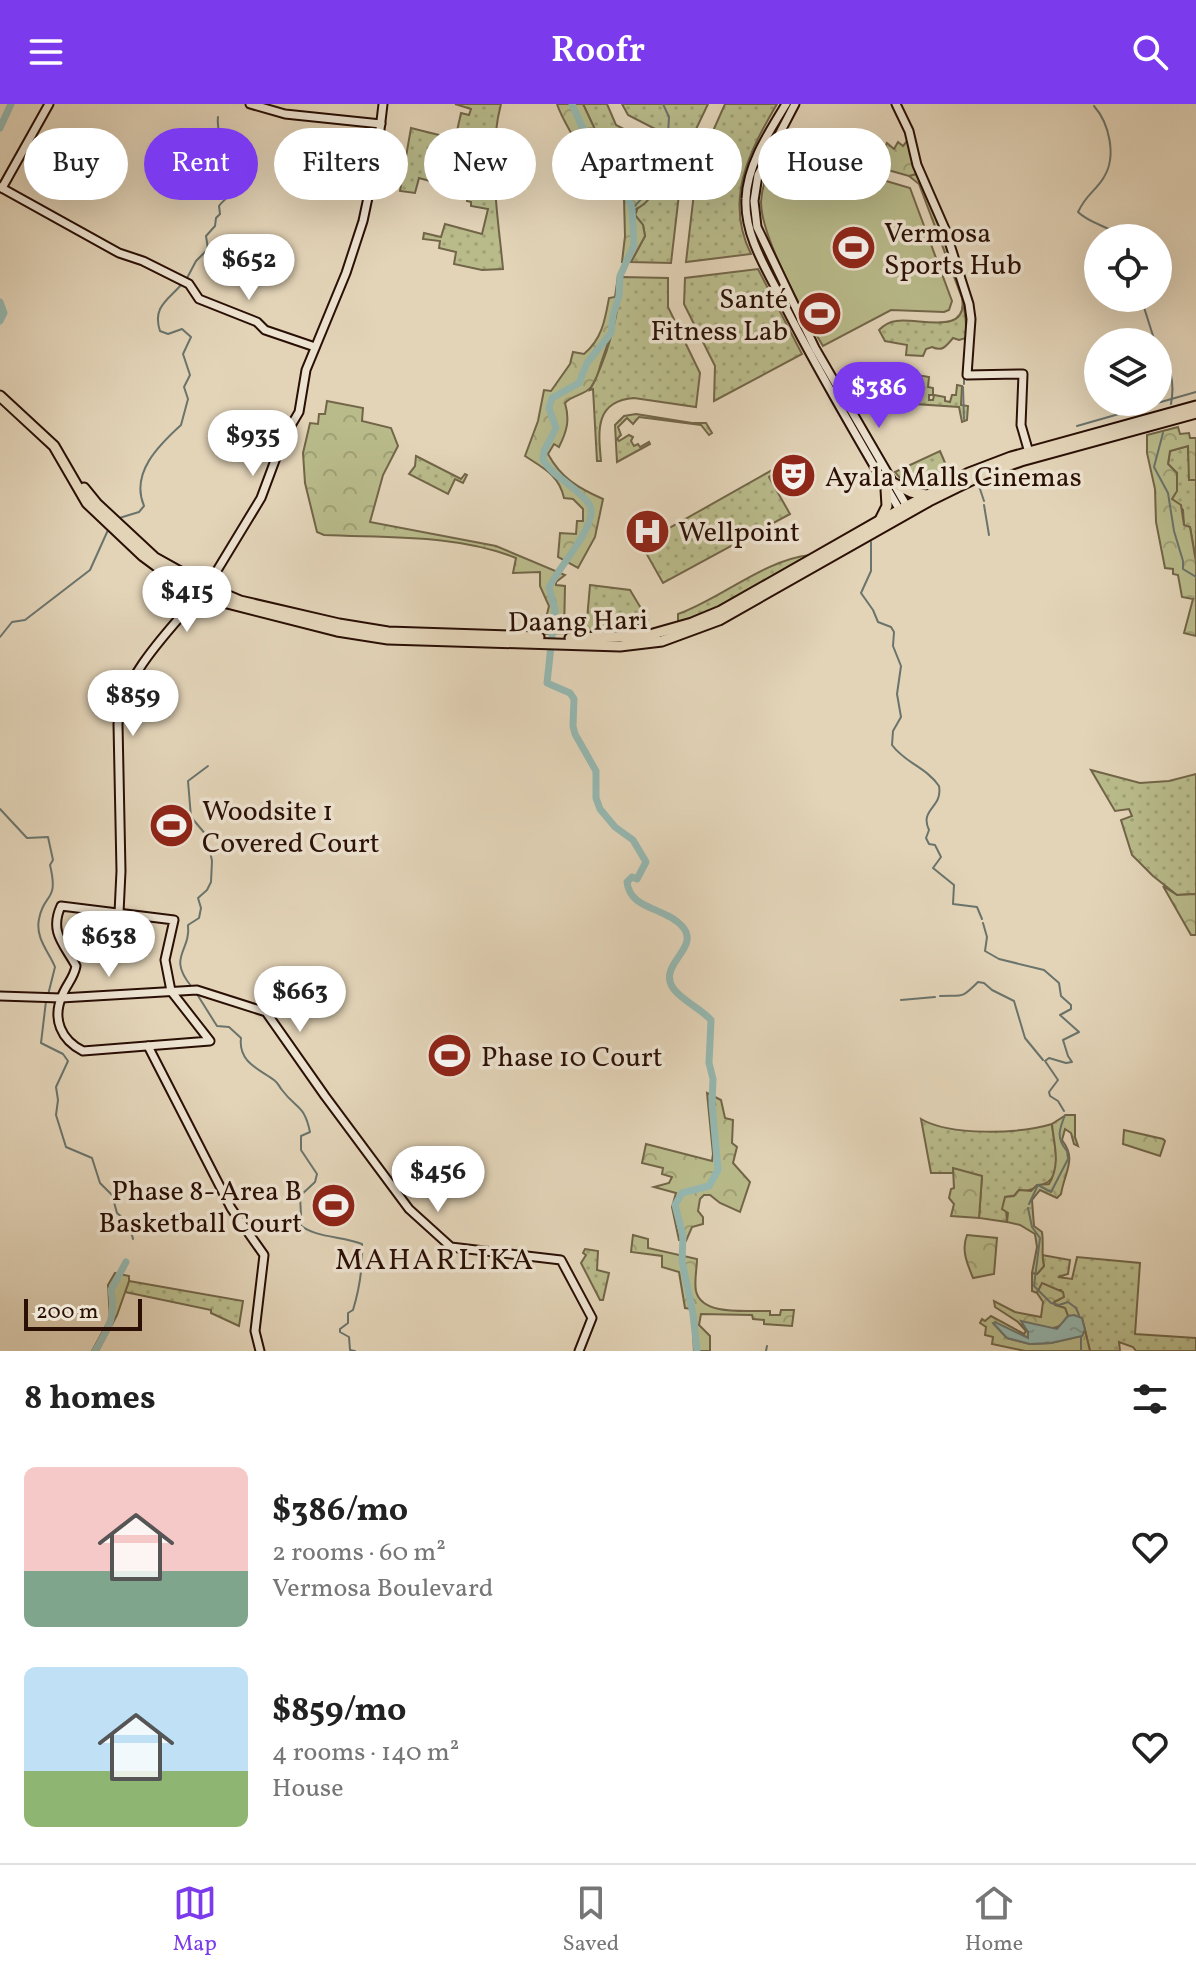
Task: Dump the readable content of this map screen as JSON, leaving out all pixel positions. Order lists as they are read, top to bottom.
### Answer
{
  "streets": {
    "main road": ["Daang Hari"]
  },
  "districts": ["MAHARLIKA"],
  "places": {
    "sports": [
      "Vermosa Sports Hub",
      "Santé Fitness Lab",
      "Woodsite 1 Covered Court",
      "Phase 10 Court",
      "Phase 8- Area B Basketball Court"
    ],
    "theatre": ["Ayala Malls Cinemas"],
    "hospital": ["Wellpoint"]
  },
  "scale_bar": "200 m",
  "page": {
    "header": "Roofr",
    "chip": [
      "Buy",
      "Rent",
      "Filters",
      "New",
      "Apartment",
      "House"
    ],
    "price": [
      "$652",
      "$386",
      "$935",
      "$415",
      "$859",
      "$638",
      "$663",
      "$456"
    ],
    "scale": "200 m",
    "heading": "8 homes",
    "list": [
      {
        "name": "$386/mo",
        "note": "2 rooms · 60 m² · Vermosa Boulevard"
      },
      {
        "name": "$859/mo",
        "note": "4 rooms · 140 m² · House"
      }
    ],
    "tabs": ["Map", "Saved", "Home"]
  }
}
